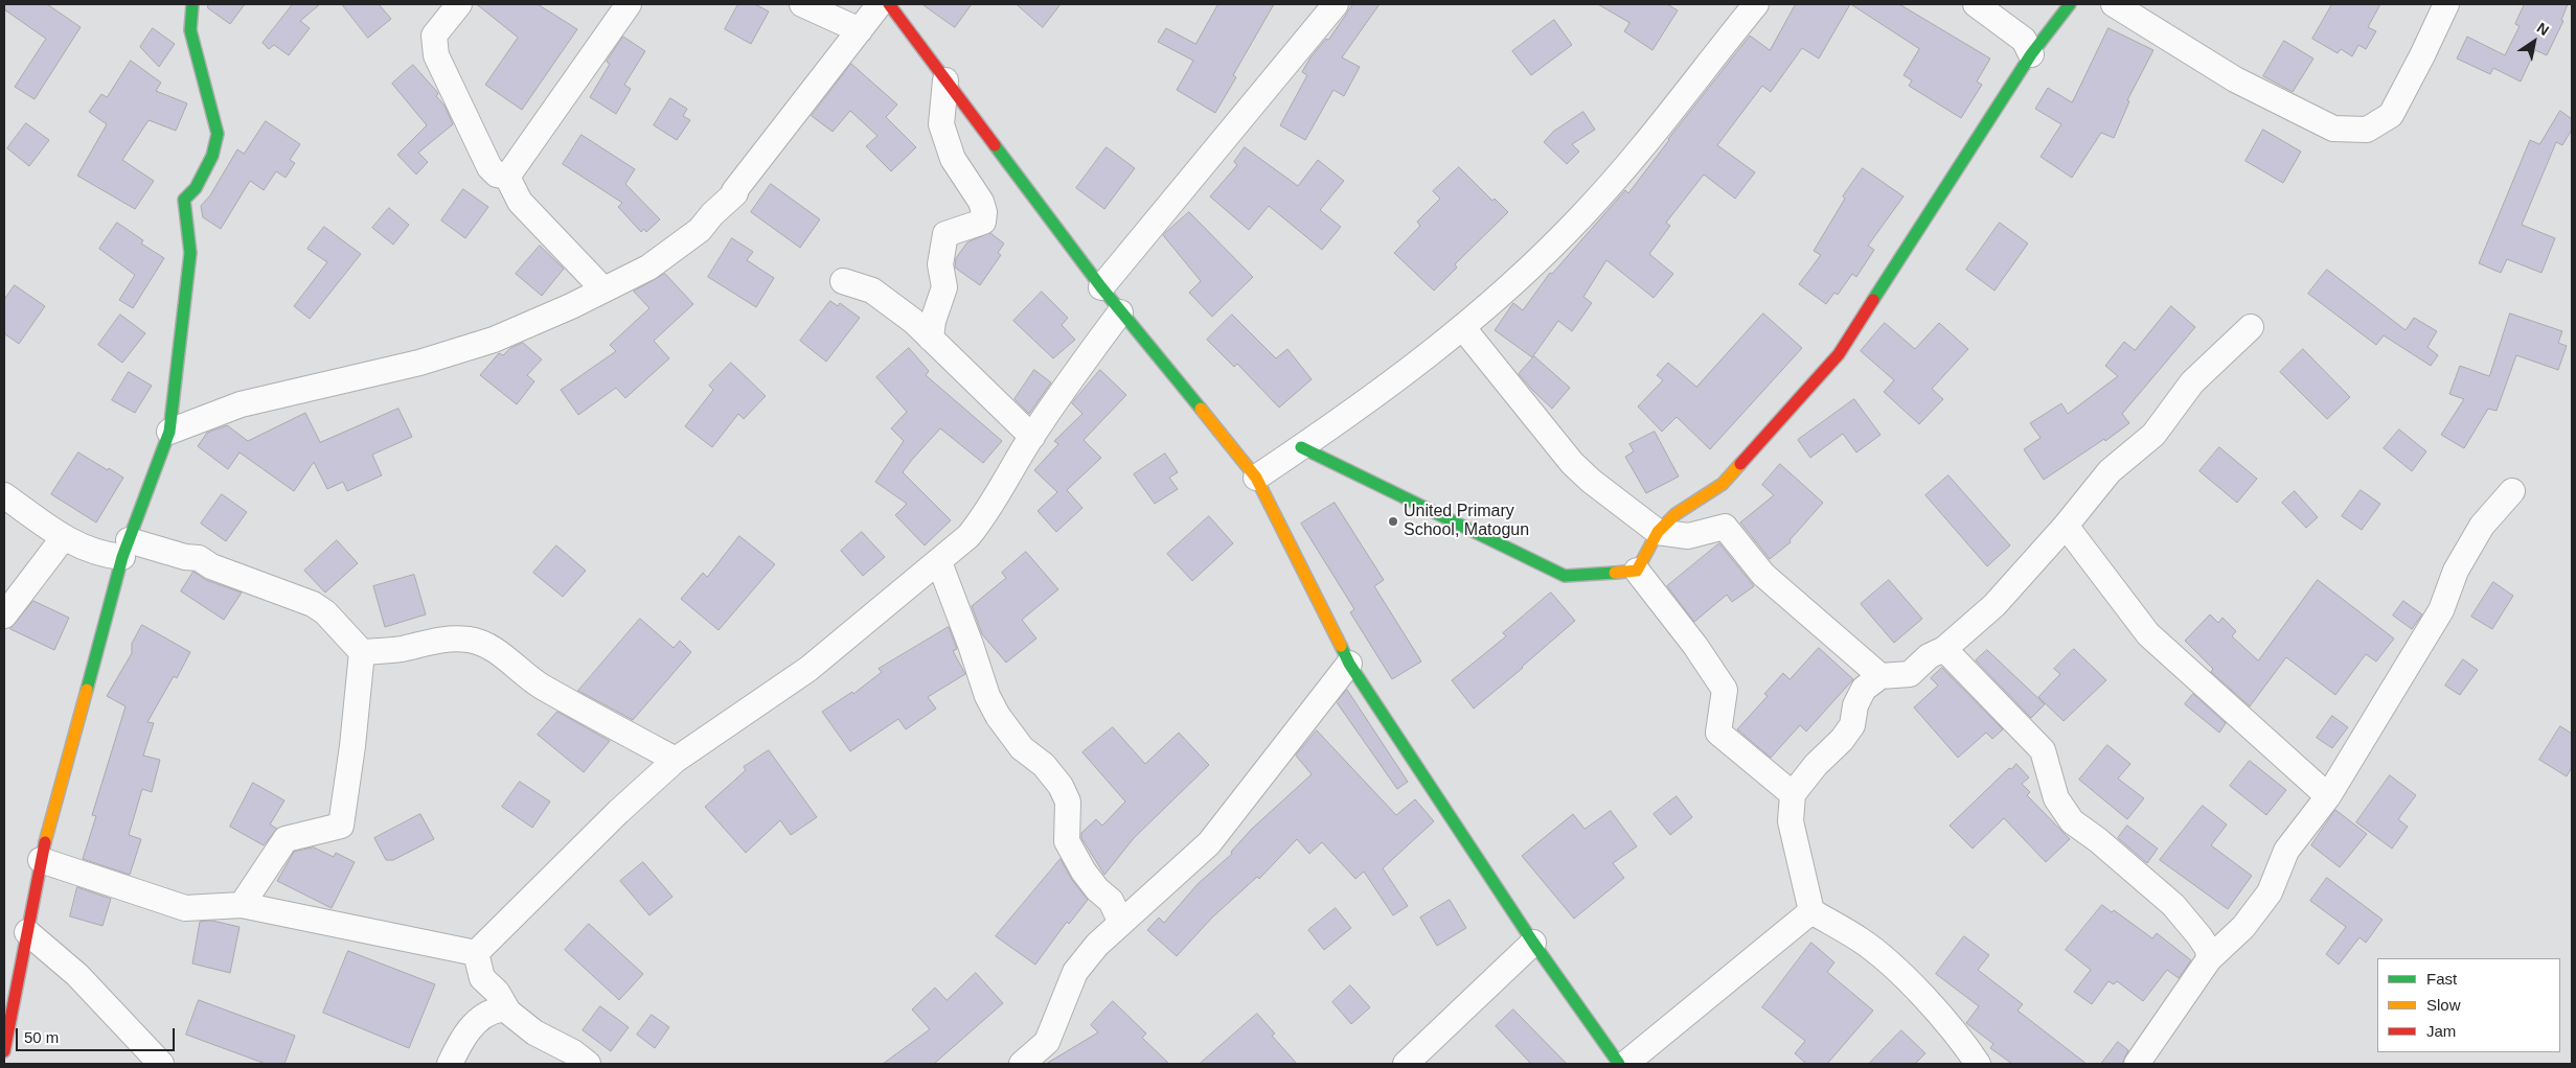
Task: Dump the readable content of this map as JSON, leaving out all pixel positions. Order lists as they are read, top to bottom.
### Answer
{
  "places": ["United Primary School, Matogun"],
  "legend": ["Fast", "Slow", "Jam"],
  "scale_bar": "50 m",
  "north": "top right"
}
